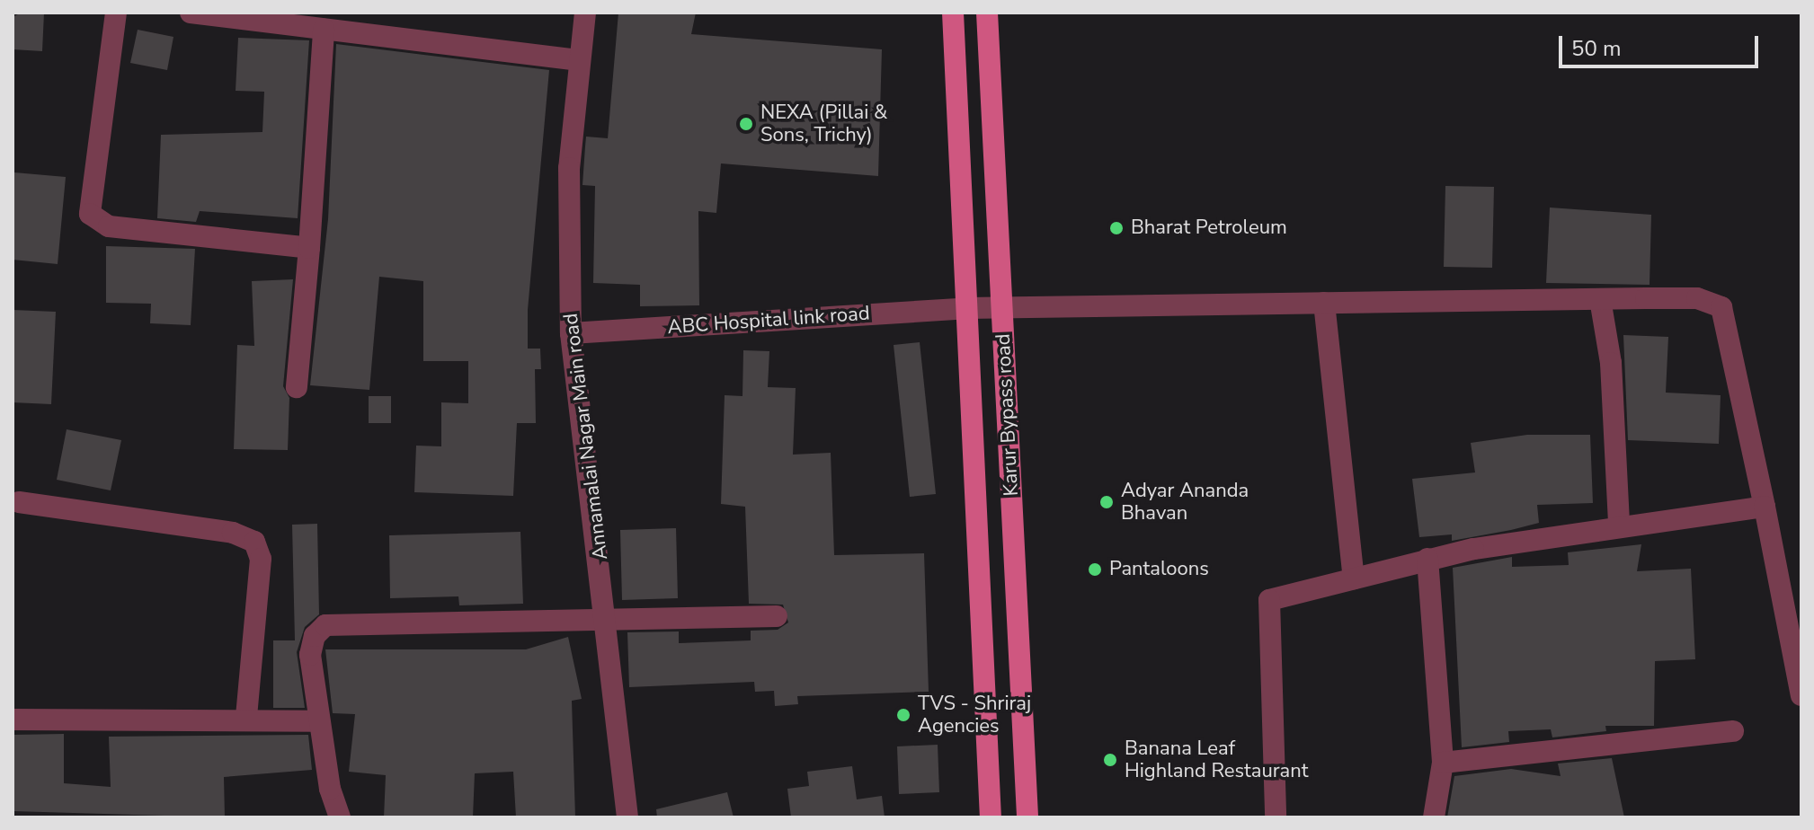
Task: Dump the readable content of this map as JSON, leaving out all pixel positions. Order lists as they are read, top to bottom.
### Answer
{
  "streets": {
    "main road": ["Karur Bypass road"],
    "street": ["ABC Hospital link road", "Annamalai Nagar Main road"]
  },
  "crossings": [
    ["ABC Hospital link road", "Karur Bypass road"],
    ["ABC Hospital link road", "Annamalai Nagar Main road"]
  ],
  "places": [
    "NEXA (Pillai & Sons, Trichy)",
    "Bharat Petroleum",
    "Adyar Ananda Bhavan",
    "Pantaloons",
    "TVS - Shriraj Agencies",
    "Banana Leaf Highland Restaurant"
  ],
  "scale_bar": "50 m"
}
